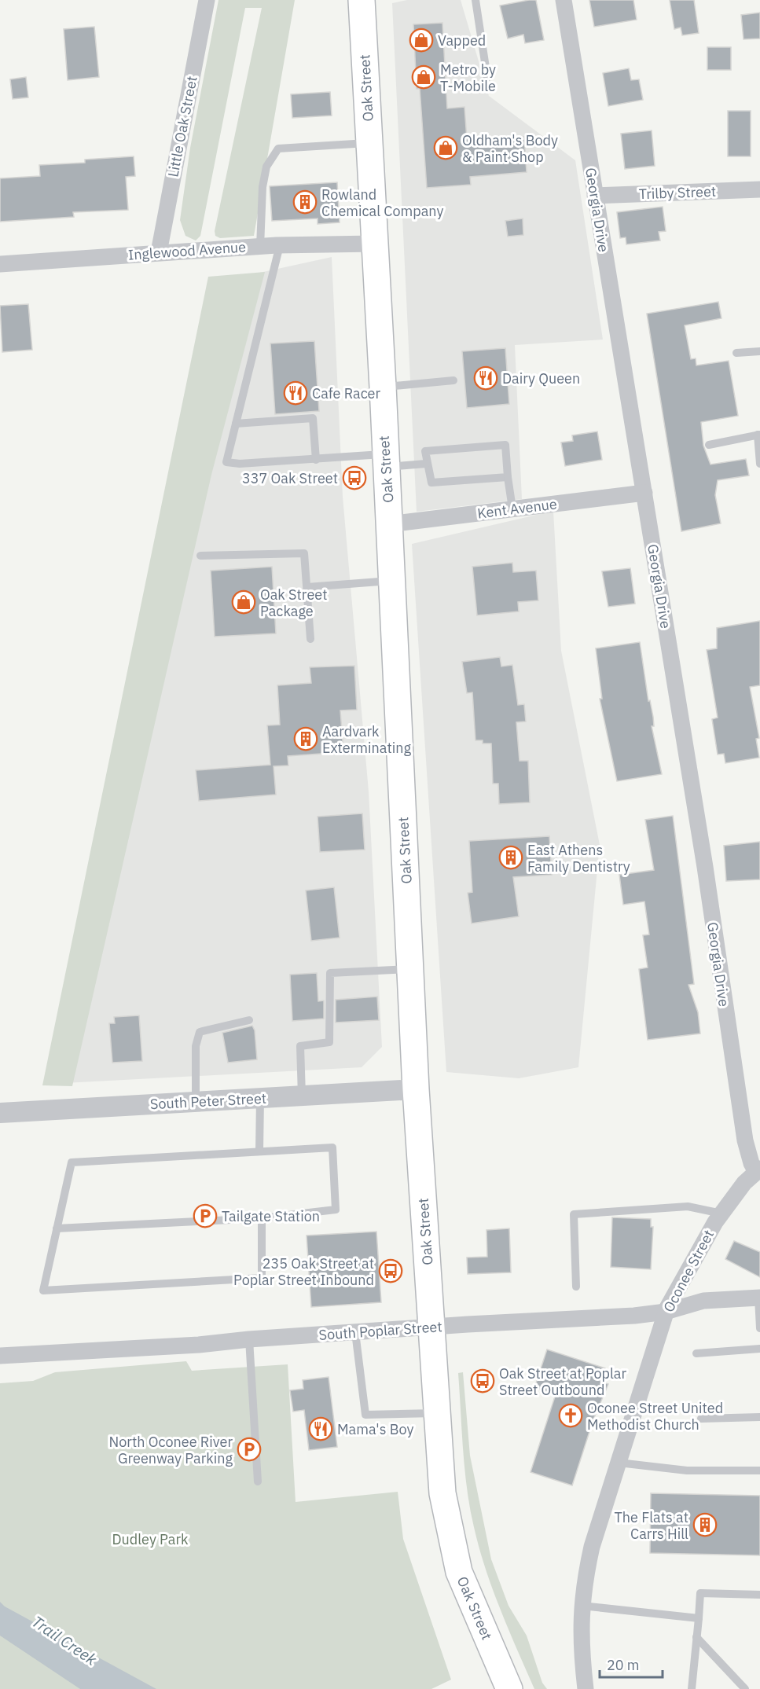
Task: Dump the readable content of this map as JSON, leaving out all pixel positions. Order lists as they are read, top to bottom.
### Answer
{
  "streets": {
    "main road": ["Oak Street"],
    "street": [
      "Little Oak Street",
      "Trilby Street",
      "Georgia Drive",
      "Inglewood Avenue",
      "Kent Avenue",
      "South Peter Street",
      "Oconee Street",
      "South Poplar Street"
    ]
  },
  "crossings": [
    ["Oak Street", "Inglewood Avenue"],
    ["Oak Street", "Kent Avenue"],
    ["Oak Street", "South Peter Street"],
    ["Oak Street", "South Poplar Street"],
    ["Little Oak Street", "Inglewood Avenue"],
    ["Trilby Street", "Georgia Drive"],
    ["Georgia Drive", "Kent Avenue"],
    ["Georgia Drive", "Oconee Street"],
    ["Oconee Street", "South Poplar Street"]
  ],
  "water": ["Trail Creek"],
  "parks": ["Dudley Park"],
  "places": {
    "shop": [
      "Vapped",
      "Metro by T-Mobile",
      "Oldham's Body & Paint Shop",
      "Oak Street Package"
    ],
    "building": [
      "Rowland Chemical Company",
      "Aardvark Exterminating",
      "East Athens Family Dentistry",
      "The Flats at Carrs Hill"
    ],
    "restaurant": ["Dairy Queen", "Cafe Racer", "Mama's Boy"],
    "bus stop": ["337 Oak Street", "235 Oak Street at Poplar Street Inbound", "Oak Street at Poplar Street Outbound"],
    "parking": ["Tailgate Station", "North Oconee River Greenway Parking"],
    "church": ["Oconee Street United Methodist Church"]
  },
  "scale_bar": "20 m"
}
